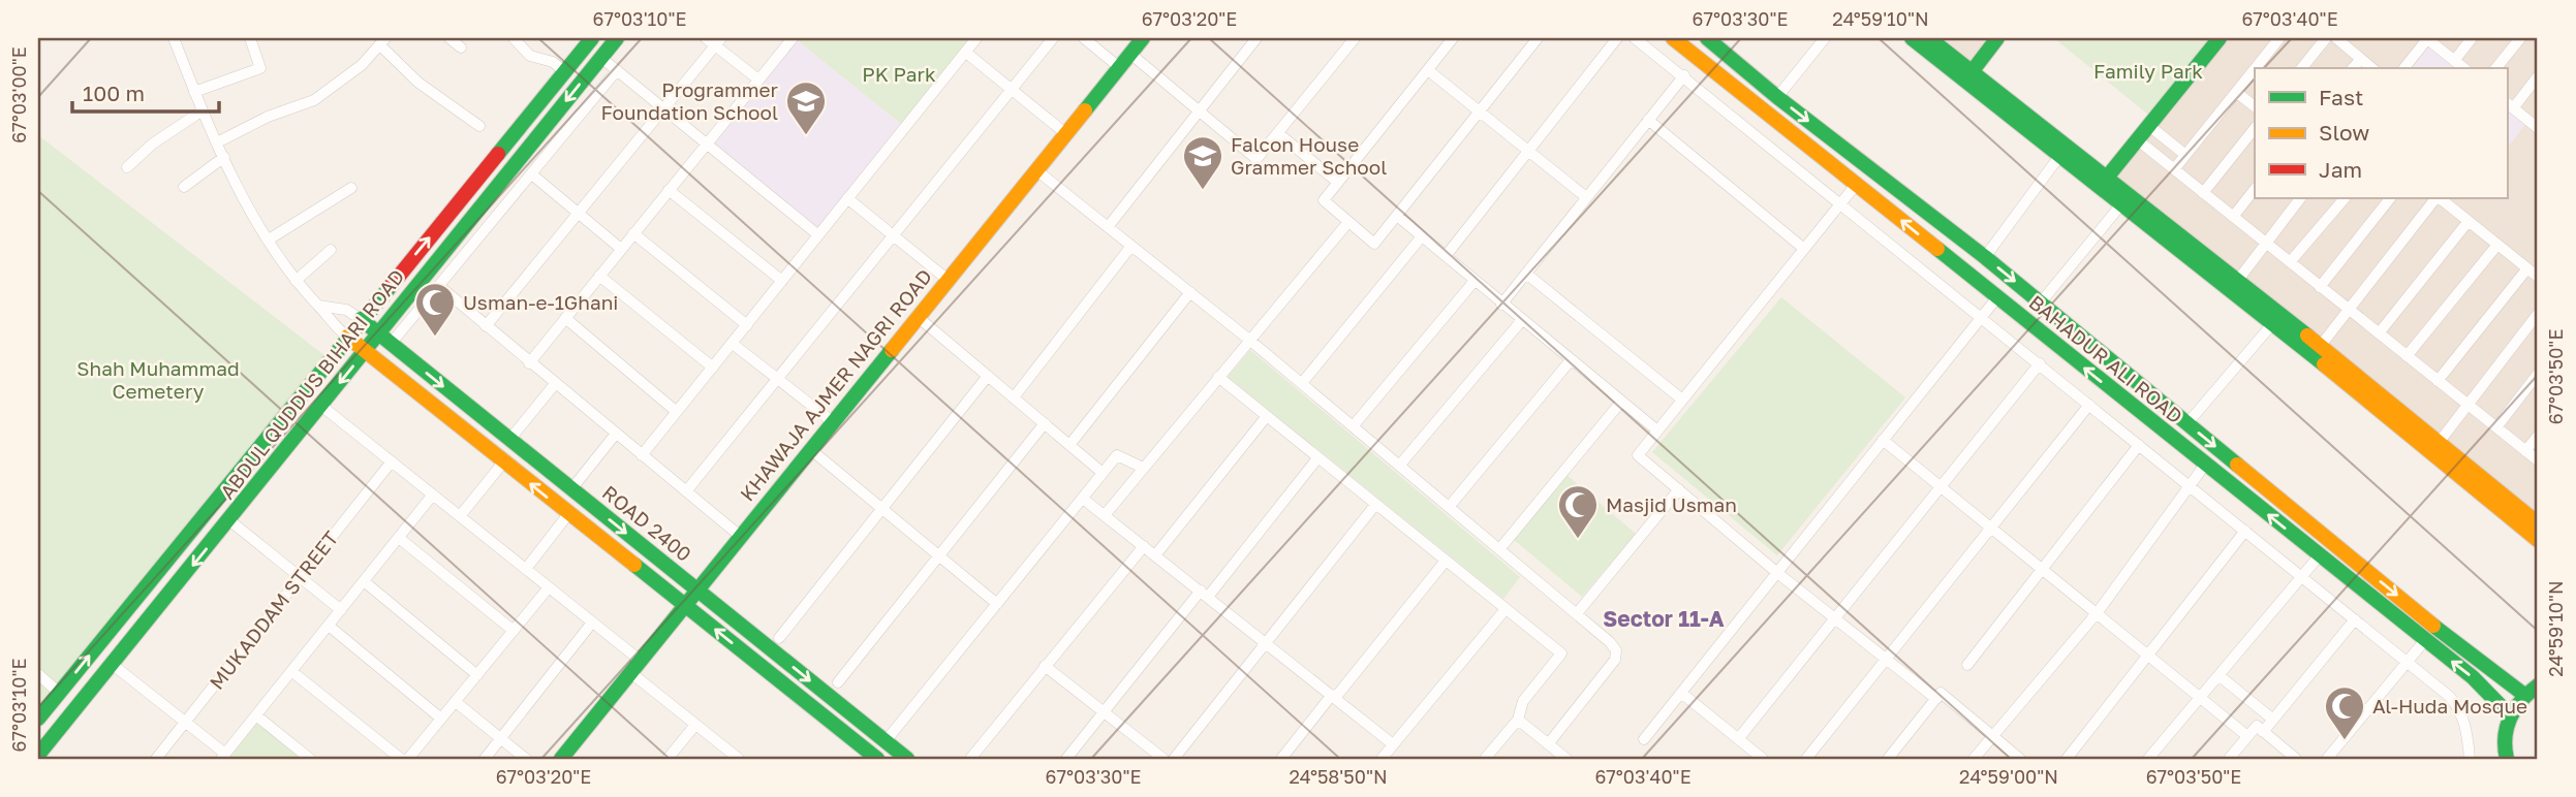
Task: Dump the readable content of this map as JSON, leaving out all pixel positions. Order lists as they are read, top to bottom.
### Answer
{
  "streets": {
    "main road": [
      "BAHADUR ALI ROAD",
      "ABDUL QUDDUS BIHARI ROAD",
      "KHAWAJA AJMER NAGRI ROAD",
      "ROAD 2400"
    ],
    "street": ["MUKADDAM STREET"]
  },
  "crossings": [
    ["ABDUL QUDDUS BIHARI ROAD", "ROAD 2400"],
    ["KHAWAJA AJMER NAGRI ROAD", "ROAD 2400"]
  ],
  "districts": ["Sector 11-A"],
  "parks": ["Family Park", "PK Park", "Shah Muhammad Cemetery"],
  "places": {
    "school or university": ["Programmer Foundation School", "Falcon House Grammer School"],
    "mosque": ["Usman-e-1Ghani", "Masjid Usman", "Al-Huda Mosque"]
  },
  "legend": ["Fast", "Slow", "Jam"],
  "scale_bar": "100 m",
  "coordinates": [
    "67°03'10\"E",
    "67°03'20\"E",
    "67°03'30\"E",
    "24°59'10\"N",
    "67°03'40\"E",
    "67°03'00\"E",
    "67°03'50\"E",
    "24°58'50\"N",
    "24°59'00\"N"
  ]
}
